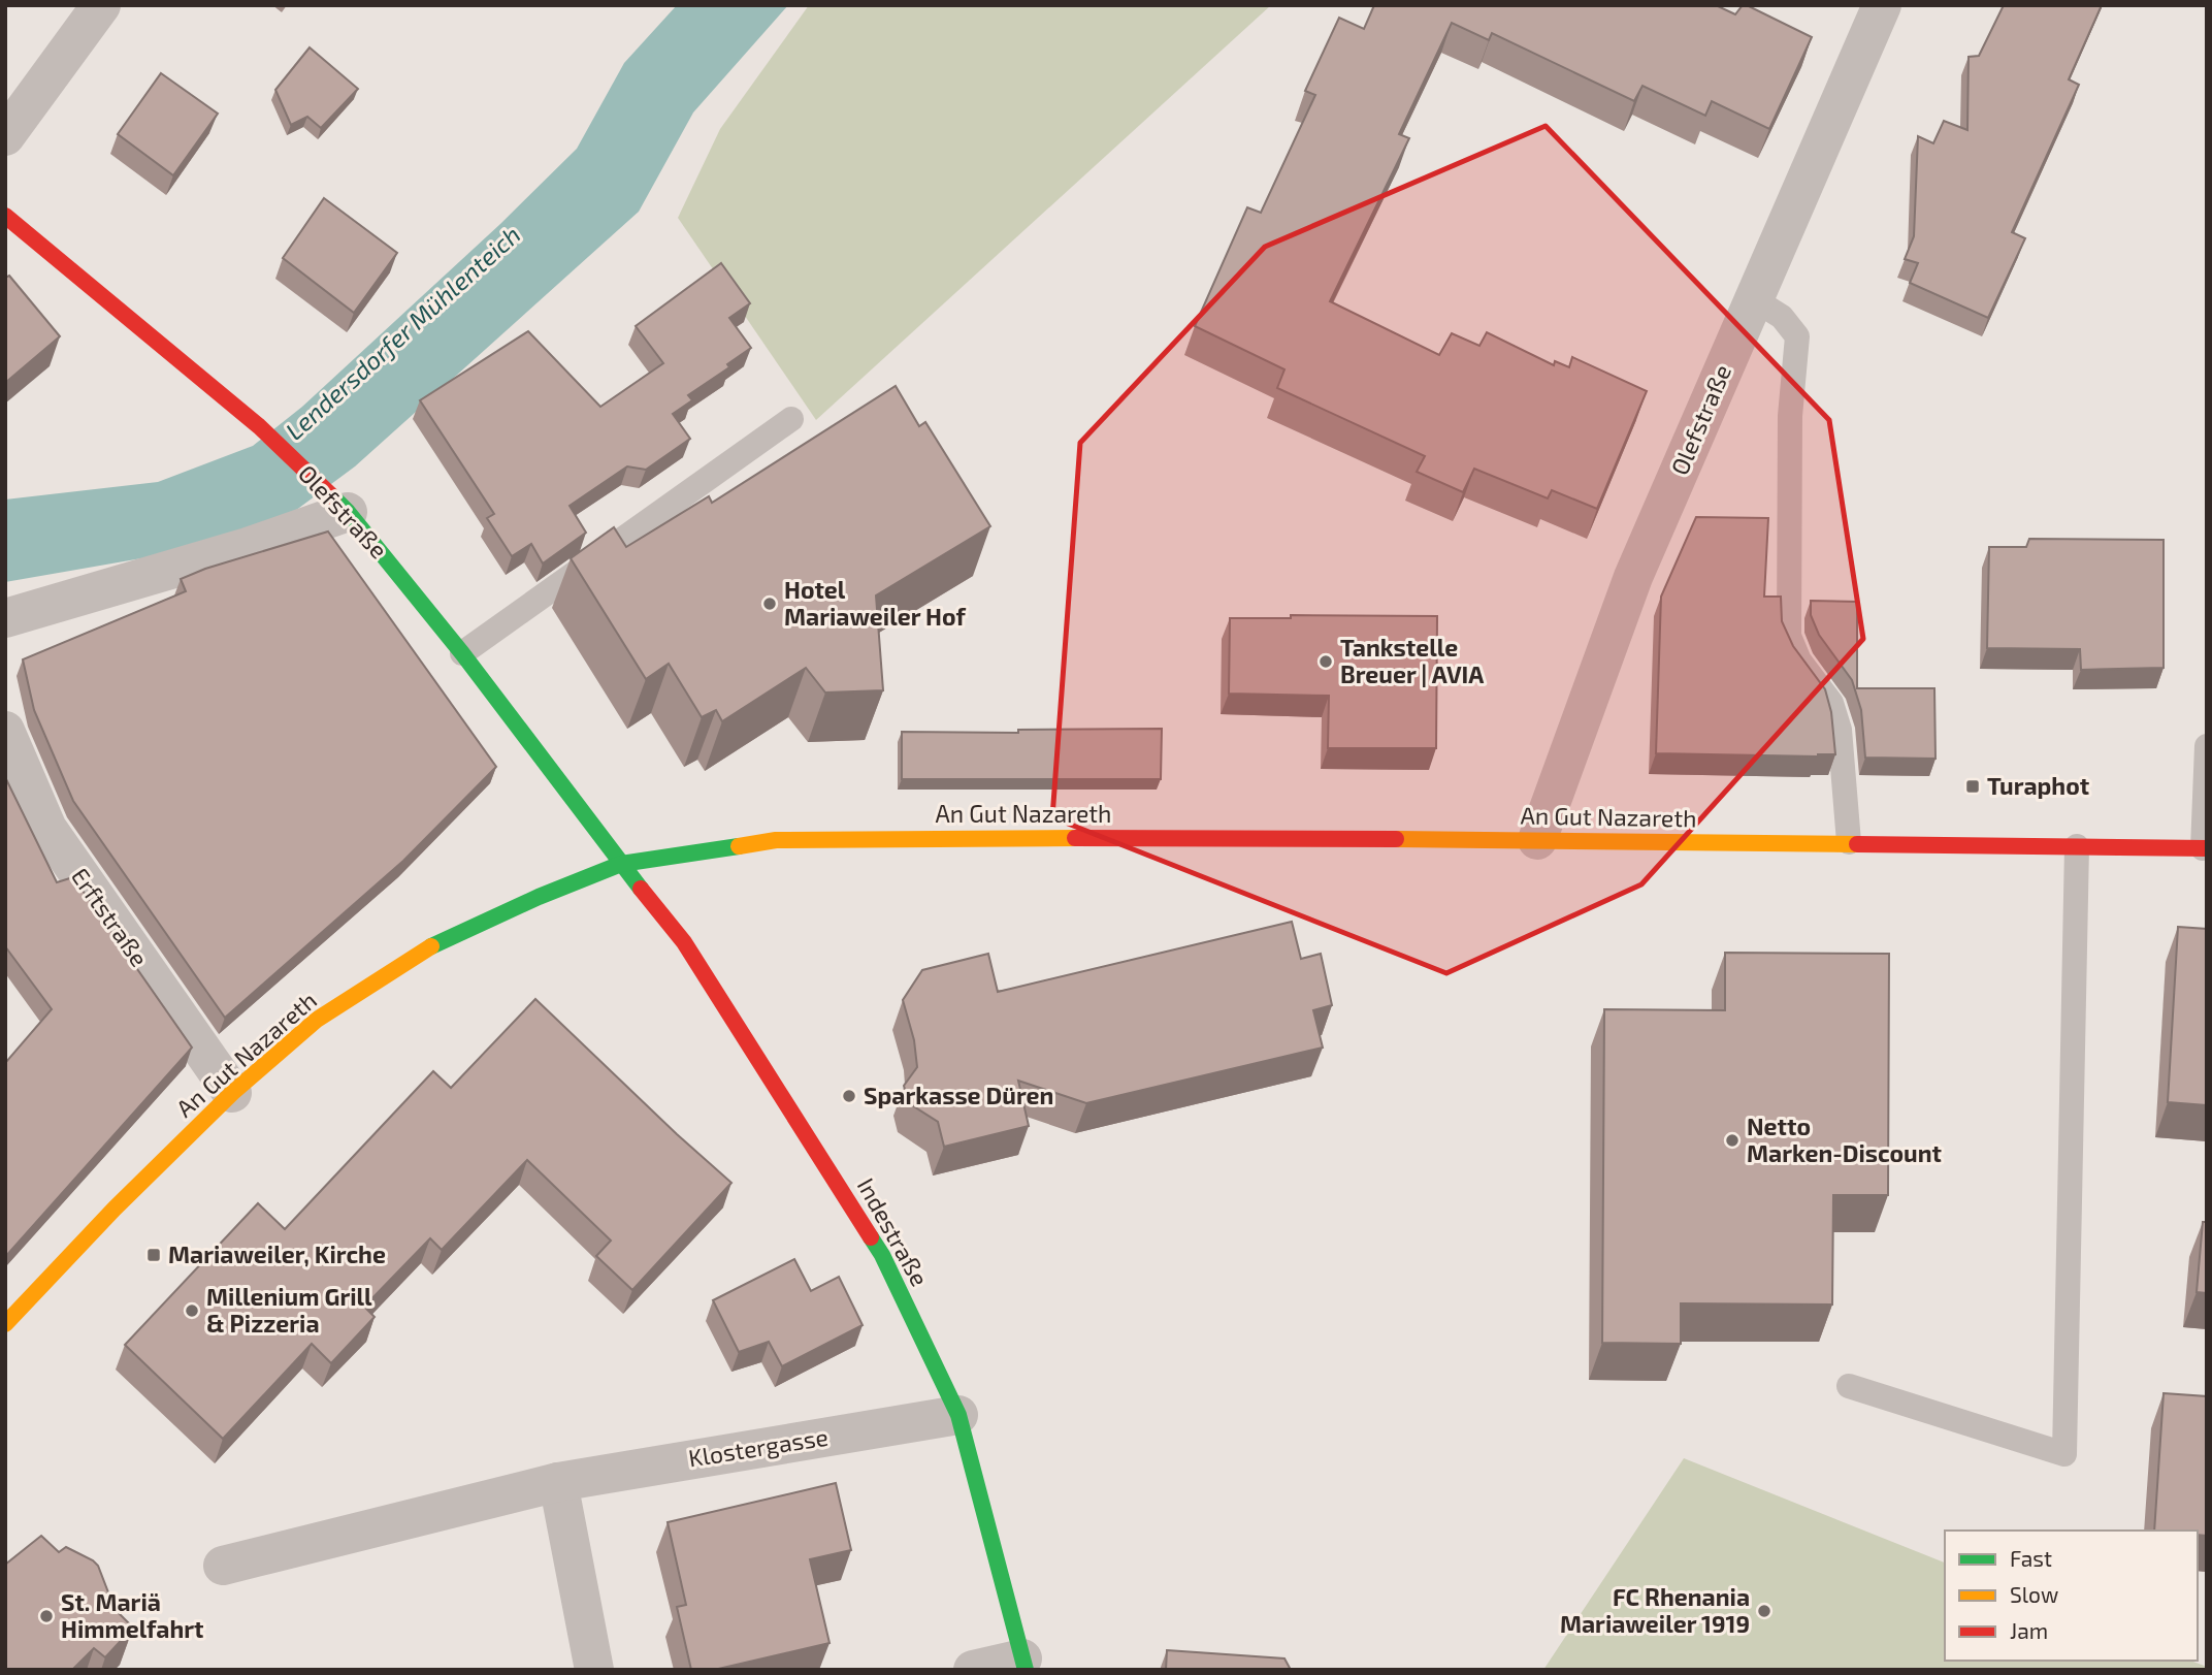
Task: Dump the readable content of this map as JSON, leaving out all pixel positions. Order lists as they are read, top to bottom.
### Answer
{
  "streets": {
    "main road": ["Olefstraße", "An Gut Nazareth", "Indestraße"],
    "street": ["Erftstraße", "Klostergasse"]
  },
  "crossings": [
    ["Olefstraße", "An Gut Nazareth"],
    ["Olefstraße", "Indestraße"],
    ["An Gut Nazareth", "Erftstraße"],
    ["An Gut Nazareth", "Indestraße"],
    ["Indestraße", "Klostergasse"]
  ],
  "water": ["Lendersdorfer Mühlenteich"],
  "places": {
    "other": [
      "Hotel Mariaweiler Hof",
      "Tankstelle Breuer | AVIA",
      "Sparkasse Düren",
      "Netto Marken-Discount",
      "Millenium Grill & Pizzeria",
      "FC Rhenania Mariaweiler 1919",
      "St. Mariä Himmelfahrt"
    ],
    "transit": ["Turaphot", "Mariaweiler, Kirche"]
  },
  "legend": ["Fast", "Slow", "Jam"]
}
